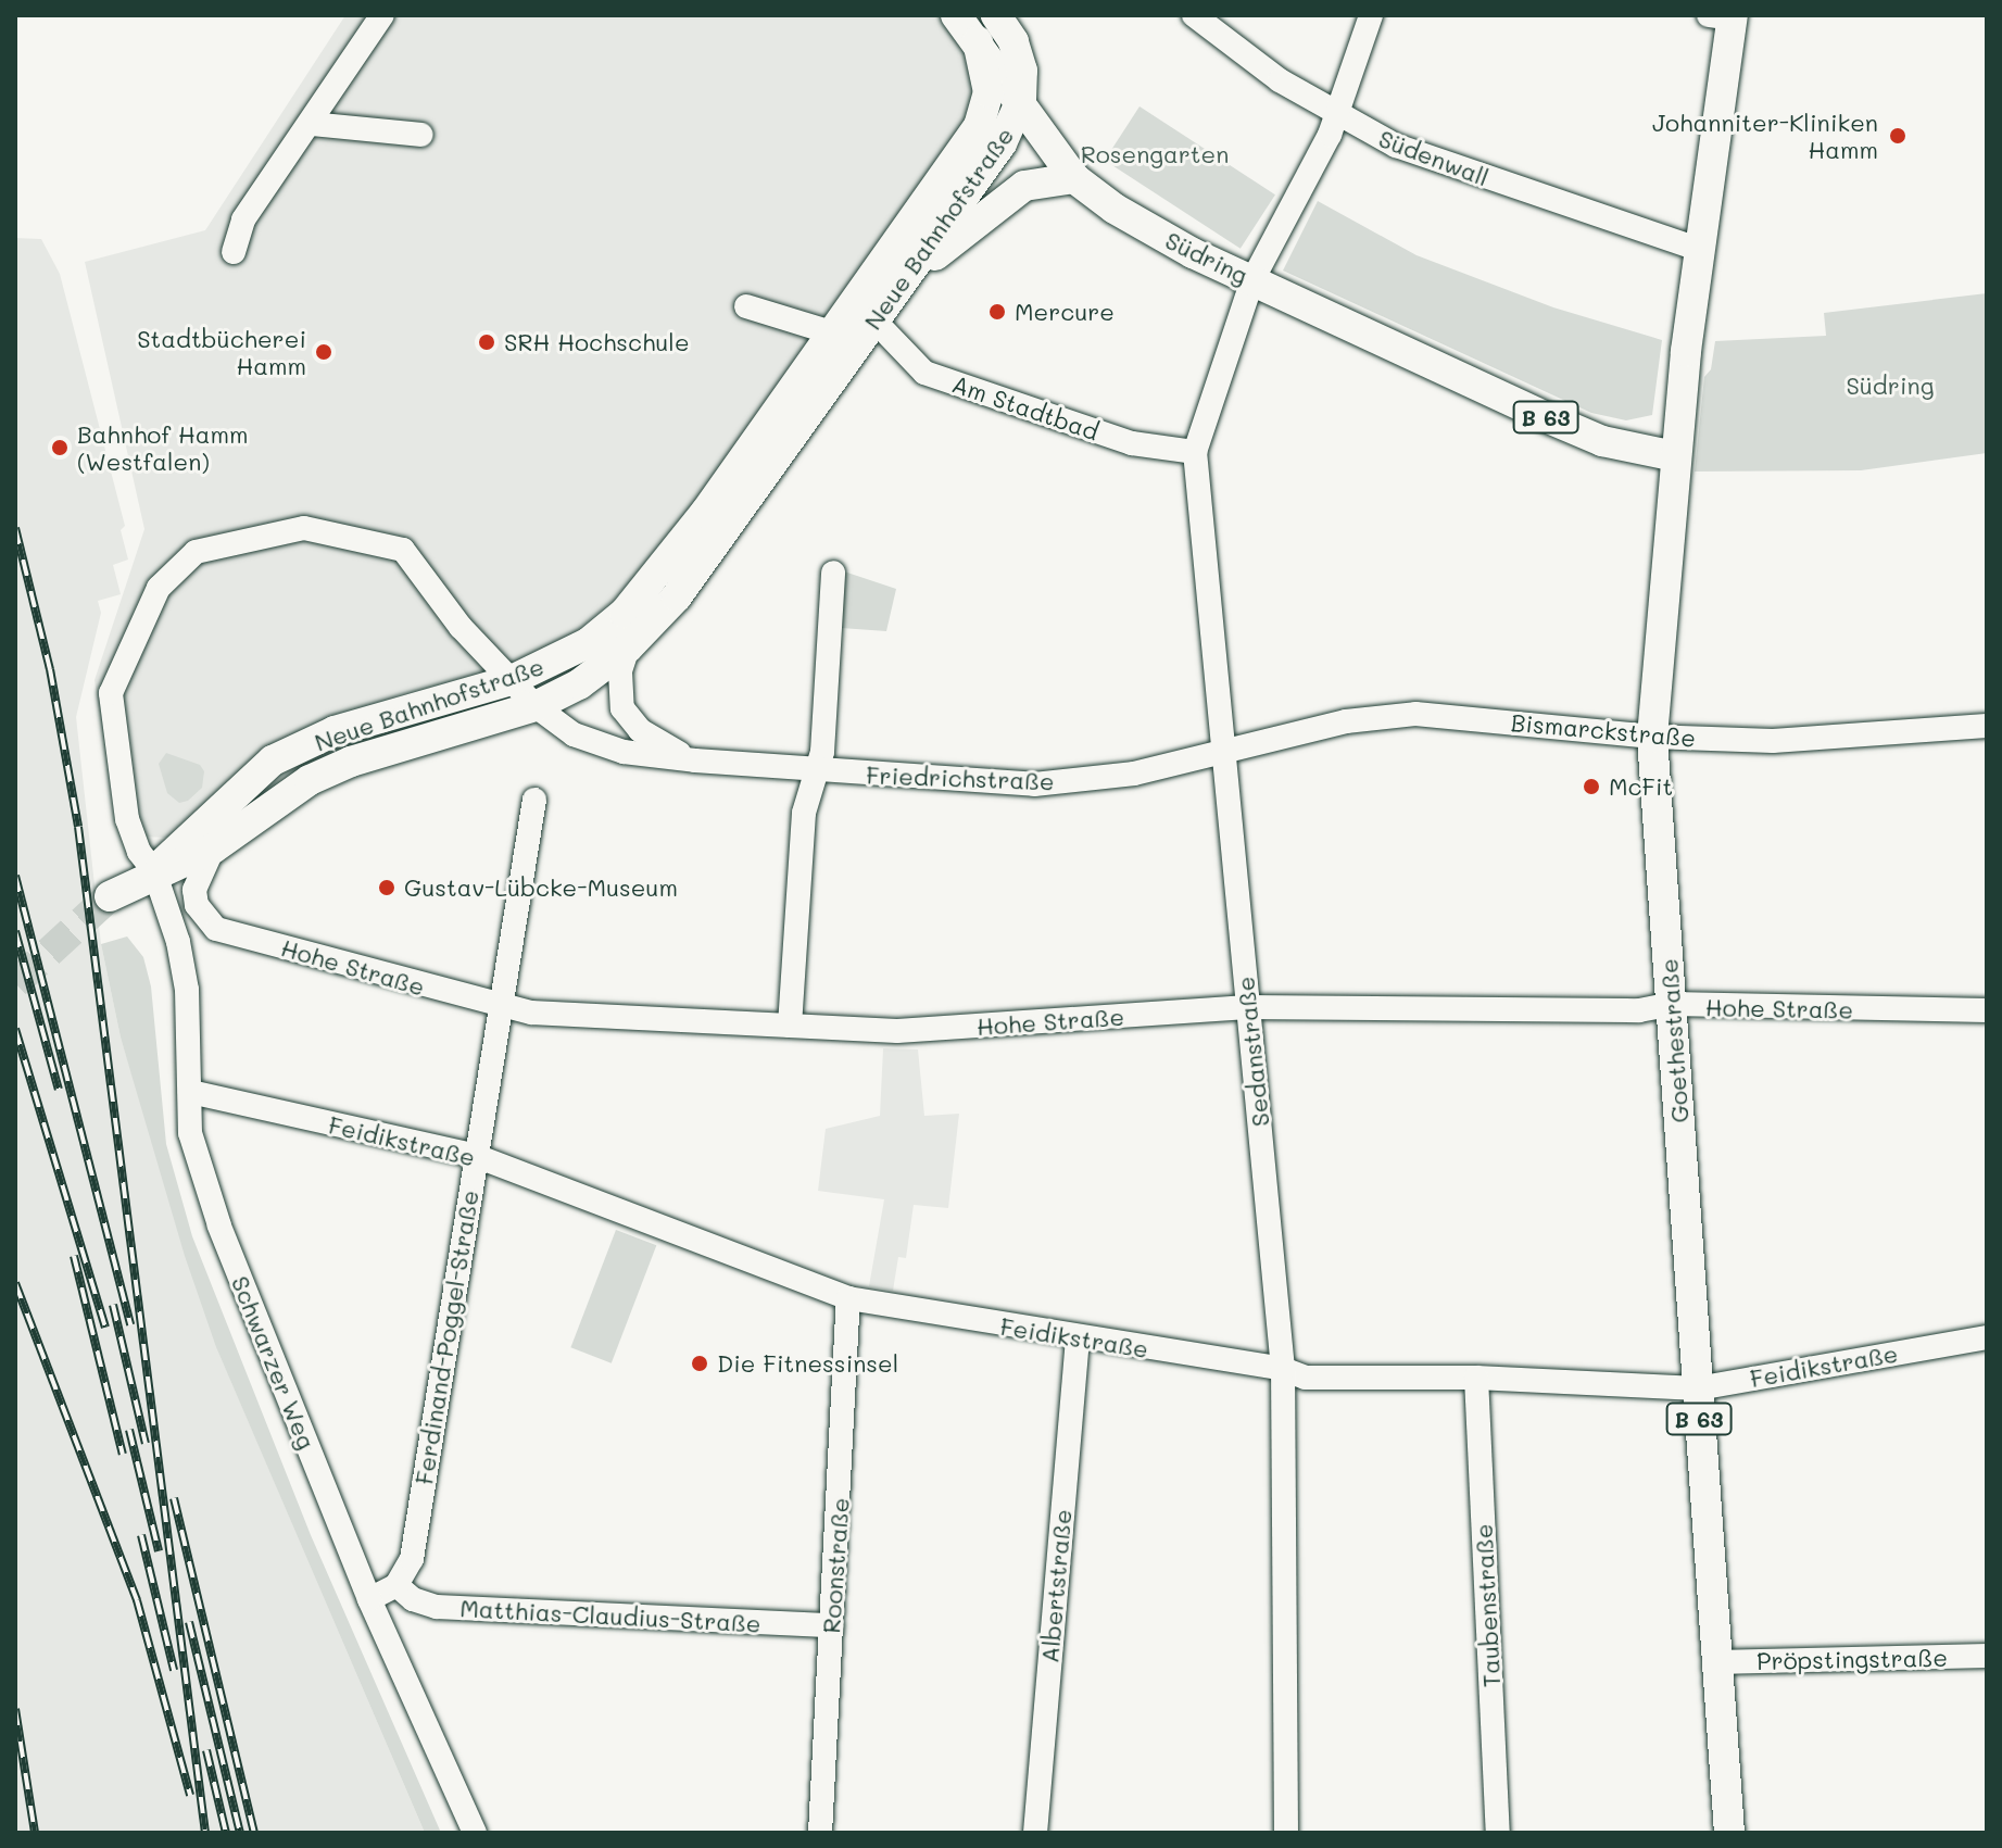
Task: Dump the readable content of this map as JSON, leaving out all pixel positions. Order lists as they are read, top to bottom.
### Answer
{
  "streets": {
    "main road": [
      "Neue Bahnhofstraße",
      "Südring",
      "B 63",
      "Goethestraße"
    ],
    "street": [
      "Südenwall",
      "Am Stadtbad",
      "Bismarckstraße",
      "Friedrichstraße",
      "Hohe Straße",
      "Sedanstraße",
      "Feidikstraße",
      "Ferdinand-Poggel-Straße",
      "Schwarzer Weg",
      "Roonstraße",
      "Albertstraße",
      "Taubenstraße",
      "Matthias-Claudius-Straße",
      "Pröpstingstraße"
    ]
  },
  "crossings": [
    ["Südenwall", "B 63"],
    ["Südenwall", "Goethestraße"],
    ["Südenwall", "Sedanstraße"],
    ["Neue Bahnhofstraße", "Südring"],
    ["Neue Bahnhofstraße", "Am Stadtbad"],
    ["Neue Bahnhofstraße", "B 63"],
    ["Neue Bahnhofstraße", "Friedrichstraße"],
    ["Neue Bahnhofstraße", "Hohe Straße"],
    ["Neue Bahnhofstraße", "Schwarzer Weg"],
    ["Südring", "B 63"],
    ["Südring", "Goethestraße"],
    ["Südring", "Sedanstraße"],
    ["Am Stadtbad", "Sedanstraße"],
    ["B 63", "Goethestraße"],
    ["Bismarckstraße", "Friedrichstraße"],
    ["Bismarckstraße", "Goethestraße"],
    ["Bismarckstraße", "Sedanstraße"],
    ["Friedrichstraße", "Sedanstraße"],
    ["Friedrichstraße", "Schwarzer Weg"],
    ["Hohe Straße", "Goethestraße"],
    ["Hohe Straße", "Sedanstraße"],
    ["Hohe Straße", "Ferdinand-Poggel-Straße"],
    ["Goethestraße", "Feidikstraße"],
    ["Goethestraße", "Pröpstingstraße"],
    ["Sedanstraße", "Feidikstraße"],
    ["Feidikstraße", "Ferdinand-Poggel-Straße"],
    ["Feidikstraße", "Schwarzer Weg"],
    ["Feidikstraße", "Roonstraße"],
    ["Feidikstraße", "Albertstraße"],
    ["Feidikstraße", "Taubenstraße"],
    ["Ferdinand-Poggel-Straße", "Matthias-Claudius-Straße"],
    ["Roonstraße", "Matthias-Claudius-Straße"]
  ],
  "parks": ["Rosengarten", "Südring"],
  "places": [
    "Johanniter-Kliniken Hamm",
    "Mercure",
    "SRH Hochschule",
    "Stadtbücherei Hamm",
    "Bahnhof Hamm (Westfalen)",
    "McFit",
    "Gustav-Lübcke-Museum",
    "Die Fitnessinsel"
  ]
}
